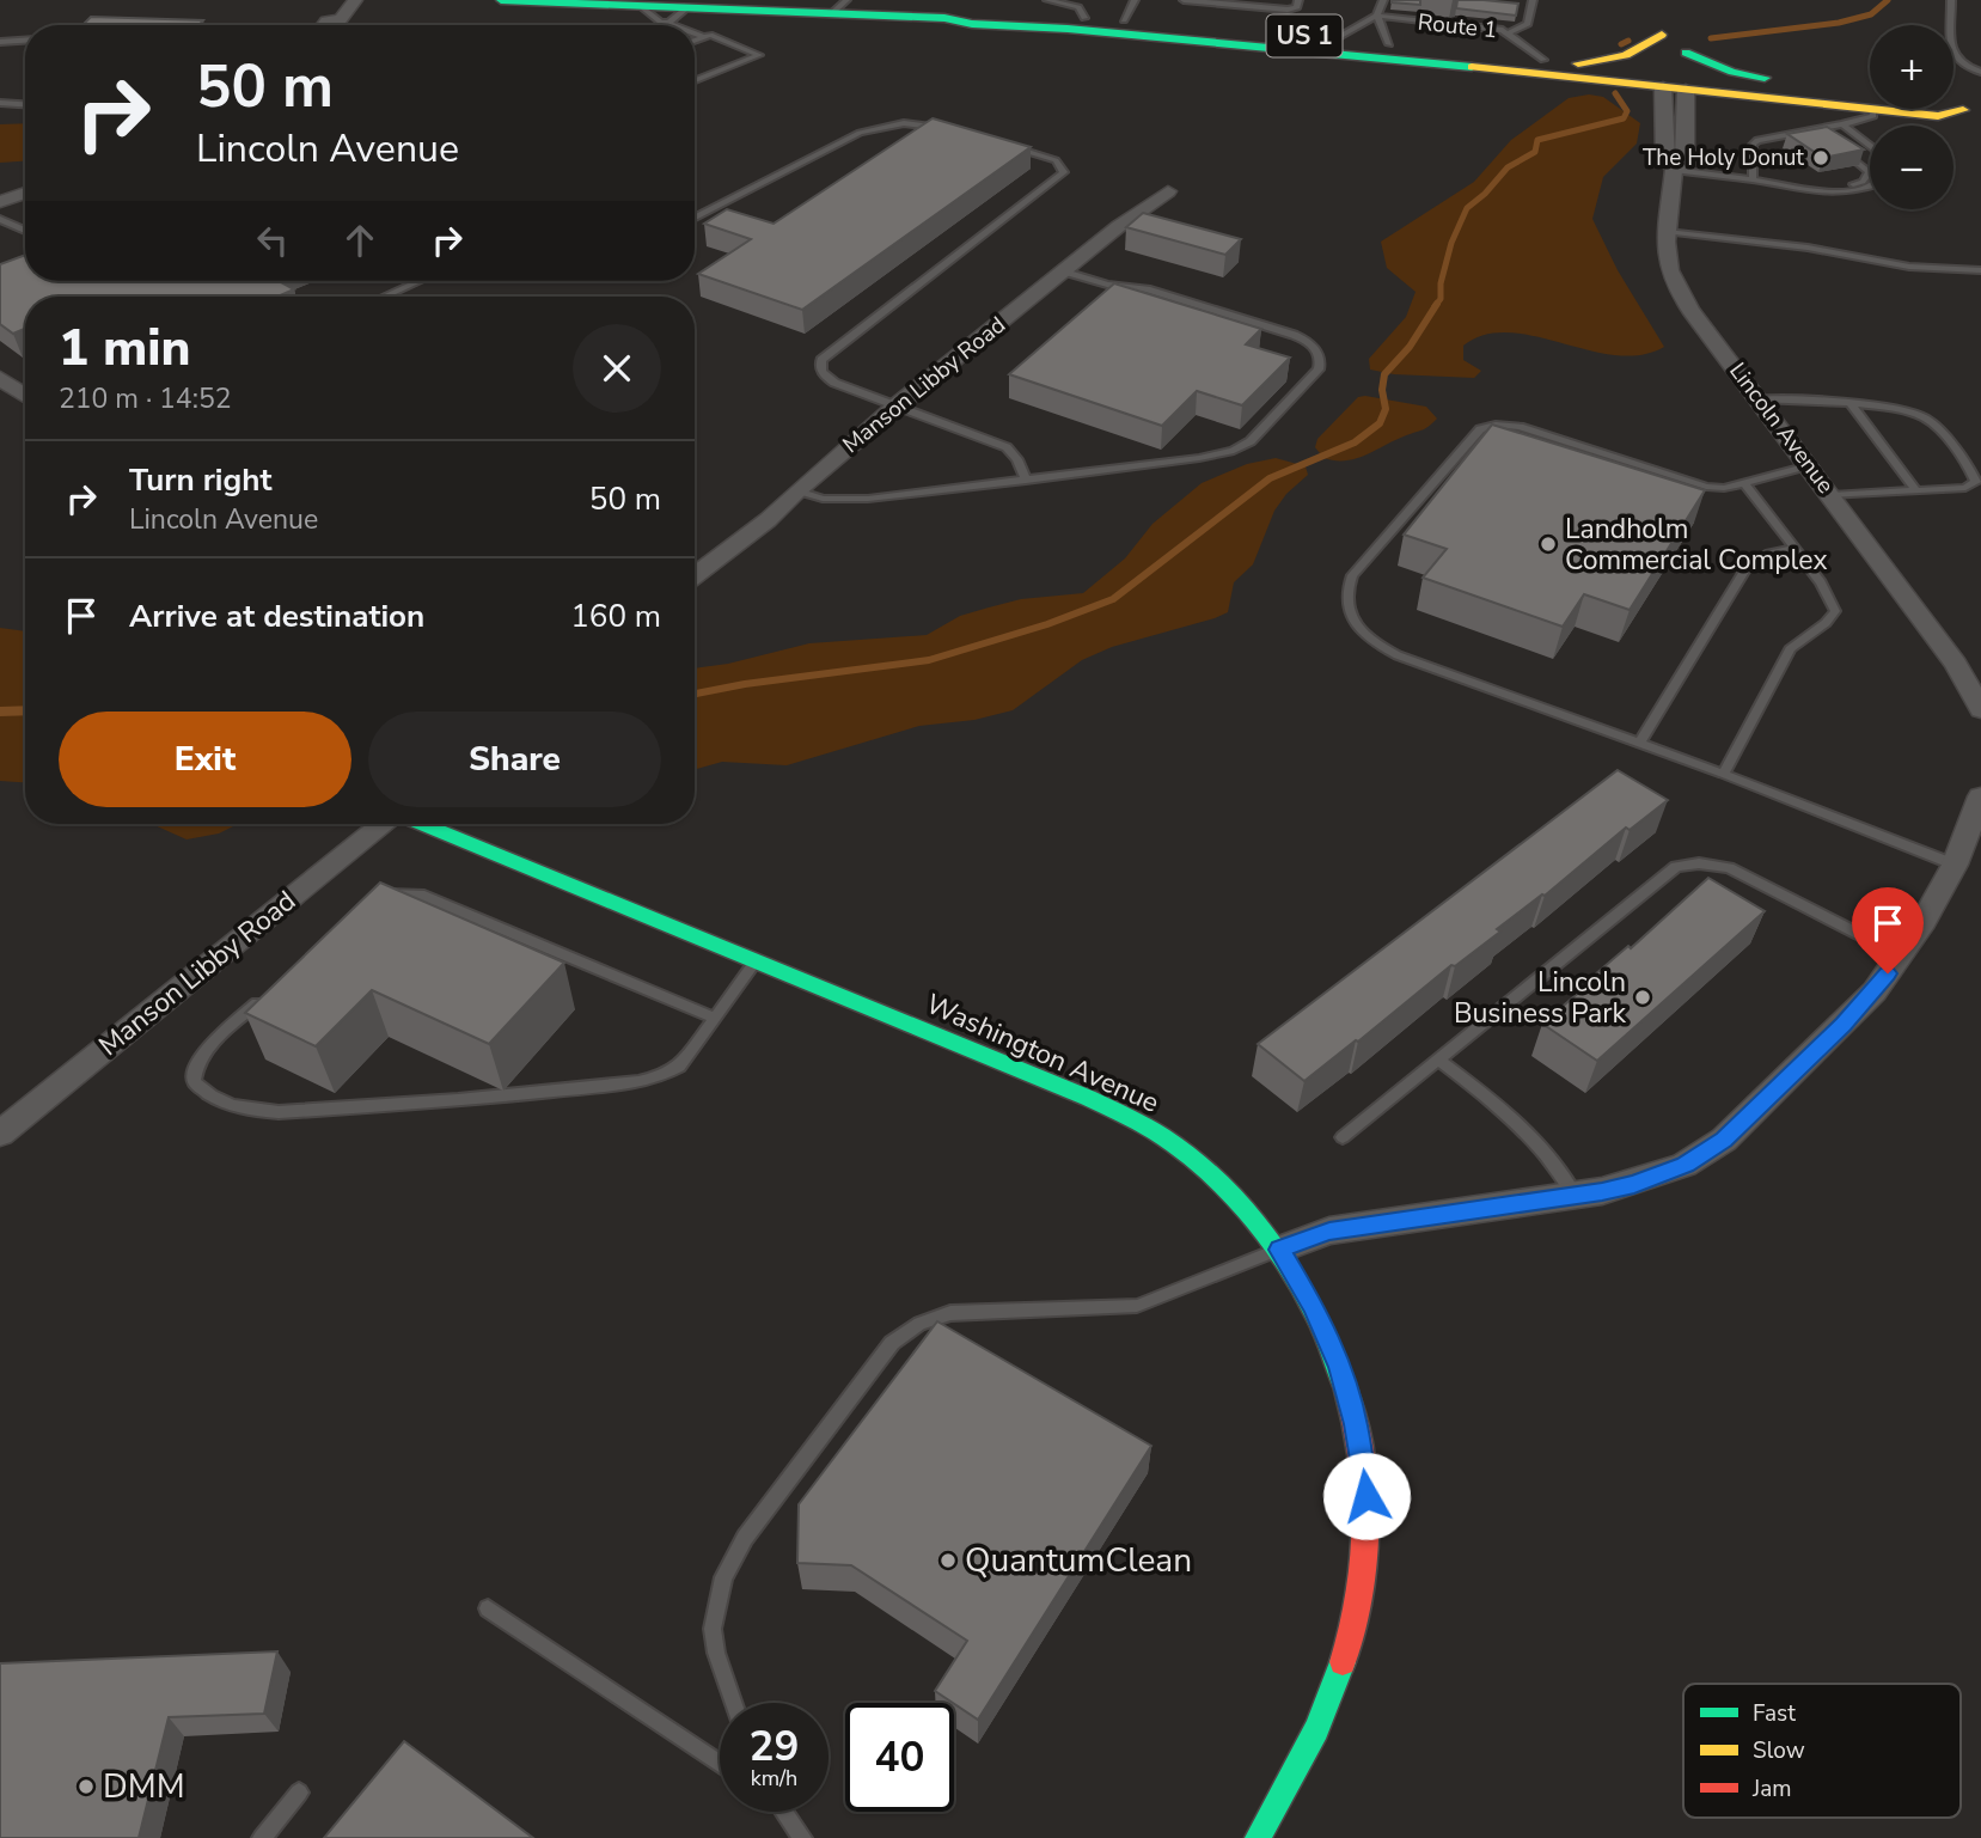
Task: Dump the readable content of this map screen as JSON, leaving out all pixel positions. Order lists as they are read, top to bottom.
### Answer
{
  "streets": {
    "main road": ["Route 1", "US 1", "Washington Avenue"],
    "street": ["Manson Libby Road", "Lincoln Avenue"]
  },
  "crossings": [
    ["Route 1", "Lincoln Avenue"]
  ],
  "places": [
    "The Holy Donut",
    "Landholm Commercial Complex",
    "Lincoln Business Park",
    "QuantumClean",
    "DMM"
  ],
  "legend": ["Fast", "Slow", "Jam"],
  "page": {
    "map_buttons": ["+", "−"],
    "turn": ["50 m", "Lincoln Avenue"],
    "heading": ["1 min", "210 m · 14:52"],
    "list": [
      {
        "name": "Turn right",
        "note": "Lincoln Avenue",
        "value": "50 m"
      },
      {
        "name": "Arrive at destination",
        "value": "160 m"
      }
    ],
    "buttons": ["Exit", "Share"],
    "speed": "29 km/h",
    "limit": "40"
  }
}
